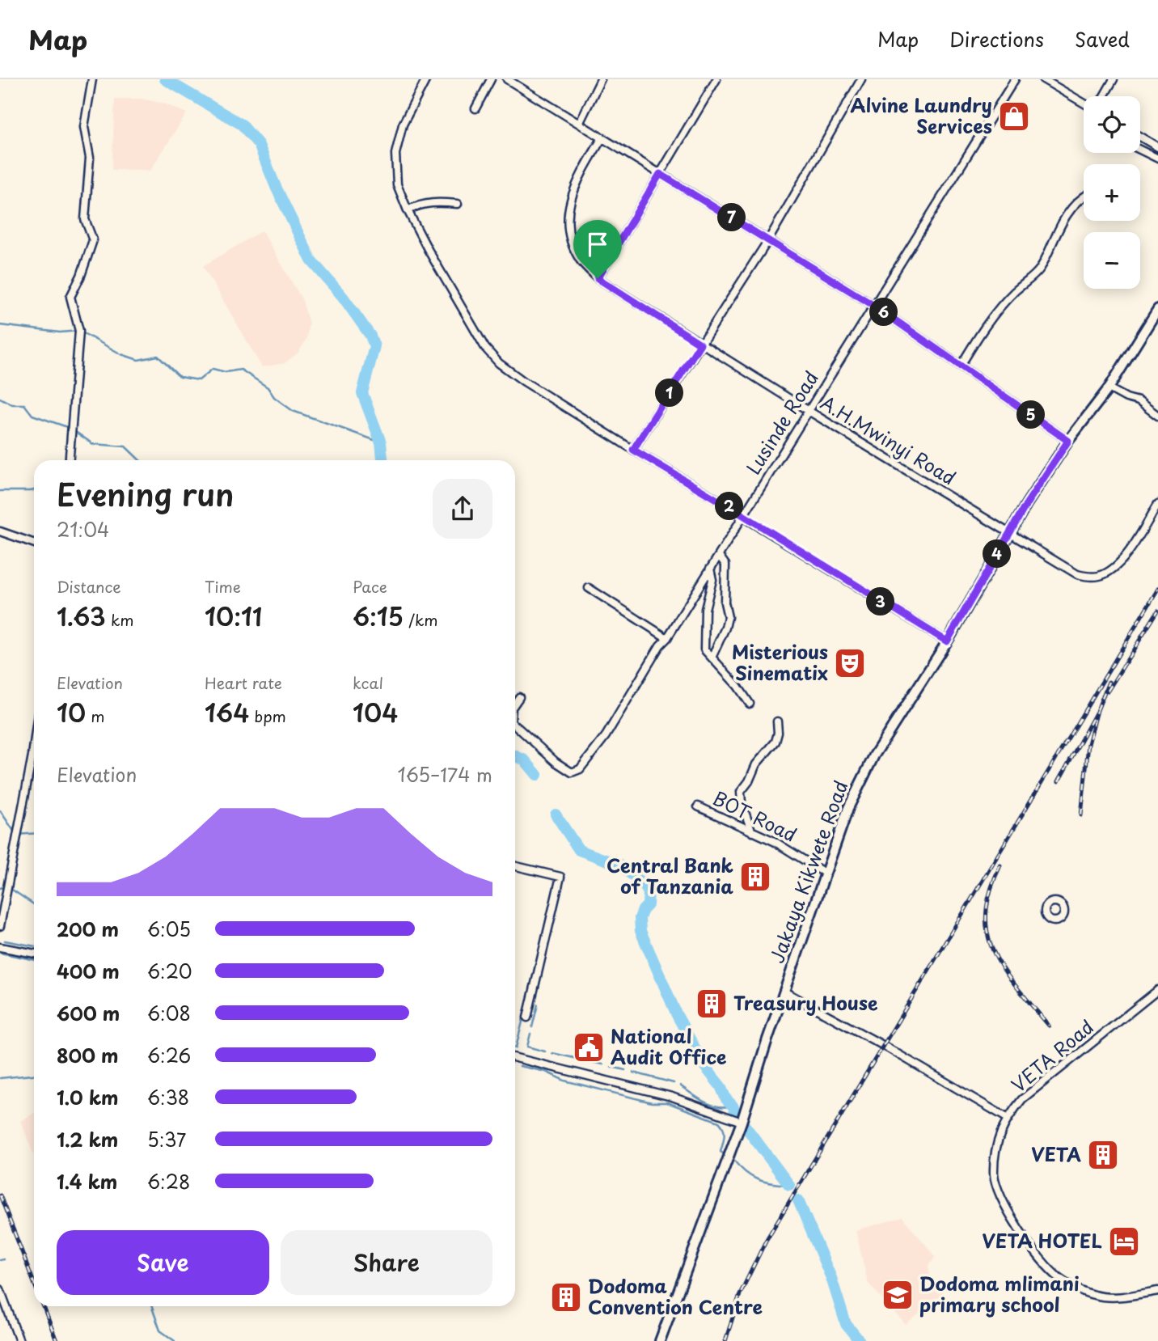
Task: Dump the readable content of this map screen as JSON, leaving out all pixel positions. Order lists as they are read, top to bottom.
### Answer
{
  "streets": {
    "main road": ["Jakaya Kikwete Road"],
    "street": [
      "Lusinde Road",
      "A.H.Mwinyi Road",
      "BOT Road",
      "VETA Road"
    ]
  },
  "crossings": [
    ["Lusinde Road", "A.H.Mwinyi Road"],
    ["A.H.Mwinyi Road", "Jakaya Kikwete Road"],
    ["BOT Road", "Jakaya Kikwete Road"]
  ],
  "places": {
    "shop": ["Alvine Laundry Services"],
    "theatre": ["Misterious Sinematix"],
    "building": [
      "Central Bank of Tanzania",
      "Treasury House",
      "VETA",
      "Dodoma Convention Centre"
    ],
    "public building": ["National Audit Office"],
    "hotel": ["VETA HOTEL"],
    "school or university": ["Dodoma mlimani primary school"]
  },
  "page": {
    "header": "Map",
    "nav": ["Map", "Directions", "Saved"],
    "map_buttons": ["+", "−"],
    "pins": [
      "7",
      "6",
      "1",
      "5",
      "2",
      "4",
      "3"
    ],
    "heading": ["Evening run", "21:04"],
    "stats": [
      ["Distance", "1.63 km"],
      ["Time", "10:11"],
      ["Pace", "6:15 /km"],
      ["Elevation", "10 m"],
      ["Heart rate", "164 bpm"],
      ["kcal", "104"]
    ],
    "chart": ["Elevation", "165–174 m"],
    "list": [
      {
        "name": "200 m",
        "note": "6:05"
      },
      {
        "name": "400 m",
        "note": "6:20"
      },
      {
        "name": "600 m",
        "note": "6:08"
      },
      {
        "name": "800 m",
        "note": "6:26"
      },
      {
        "name": "1.0 km",
        "note": "6:38"
      },
      {
        "name": "1.2 km",
        "note": "5:37"
      },
      {
        "name": "1.4 km",
        "note": "6:28"
      }
    ],
    "buttons": ["Save", "Share"]
  }
}
